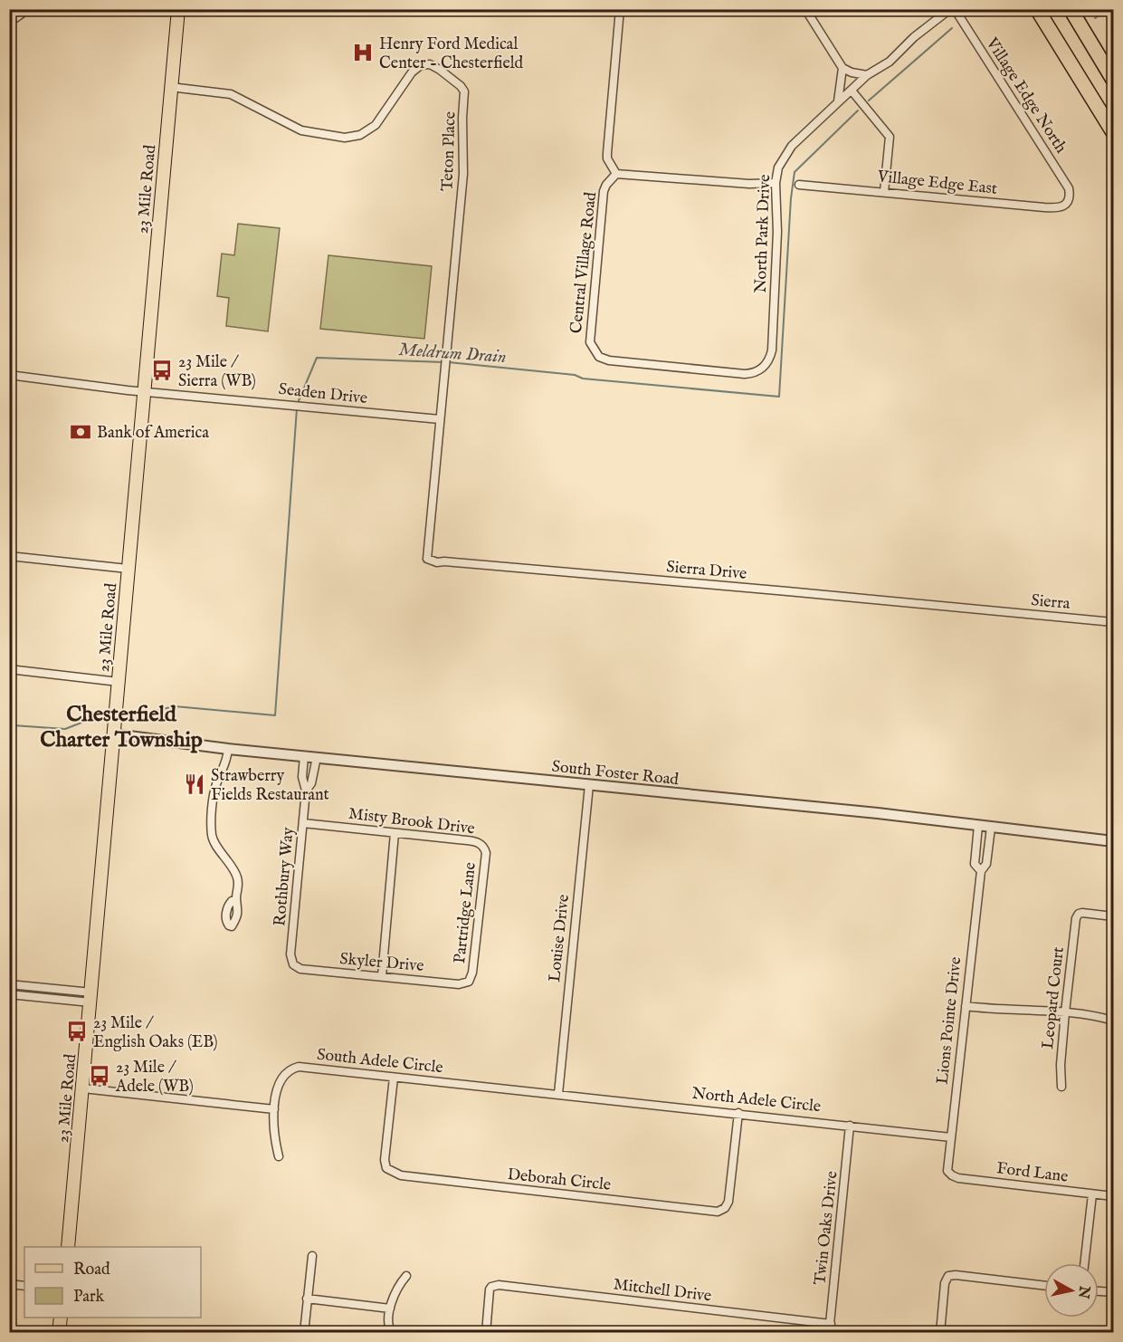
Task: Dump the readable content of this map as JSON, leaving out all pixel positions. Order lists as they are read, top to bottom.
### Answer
{
  "streets": {
    "main road": ["23 Mile Road"],
    "street": [
      "Village Edge North",
      "Teton Place",
      "Village Edge East",
      "North Park Drive",
      "Central Village Road",
      "Seaden Drive",
      "Sierra Drive",
      "Sierra",
      "South Foster Road",
      "Misty Brook Drive",
      "Rothbury Way",
      "Partridge Lane",
      "Louise Drive",
      "Skyler Drive",
      "Leopard Court",
      "Lions Pointe Drive",
      "South Adele Circle",
      "North Adele Circle",
      "Ford Lane",
      "Deborah Circle",
      "Twin Oaks Drive",
      "Mitchell Drive"
    ]
  },
  "crossings": [
    ["Village Edge North", "Village Edge East"],
    ["Teton Place", "23 Mile Road"],
    ["Teton Place", "Seaden Drive"],
    ["Teton Place", "Sierra Drive"],
    ["23 Mile Road", "Seaden Drive"],
    ["23 Mile Road", "South Foster Road"],
    ["North Park Drive", "Central Village Road"],
    ["Sierra Drive", "Sierra"],
    ["South Foster Road", "Rothbury Way"],
    ["South Foster Road", "Louise Drive"],
    ["Misty Brook Drive", "Rothbury Way"],
    ["Misty Brook Drive", "Partridge Lane"],
    ["Rothbury Way", "Skyler Drive"],
    ["Partridge Lane", "Skyler Drive"],
    ["Louise Drive", "South Adele Circle"],
    ["Louise Drive", "North Adele Circle"],
    ["Lions Pointe Drive", "North Adele Circle"],
    ["Lions Pointe Drive", "Ford Lane"],
    ["South Adele Circle", "North Adele Circle"],
    ["South Adele Circle", "Deborah Circle"],
    ["North Adele Circle", "Deborah Circle"],
    ["North Adele Circle", "Twin Oaks Drive"],
    ["Twin Oaks Drive", "Mitchell Drive"]
  ],
  "districts": ["Chesterfield Charter Township"],
  "water": ["Meldrum Drain"],
  "places": {
    "hospital": ["Henry Ford Medical Center - Chesterfield"],
    "bus stop": ["23 Mile / Sierra (WB)", "23 Mile / English Oaks (EB)", "23 Mile / Adele (WB)"],
    "bank": ["Bank of America"],
    "restaurant": ["Strawberry Fields Restaurant"]
  },
  "legend": ["Road", "Park"],
  "north": "right"
}
